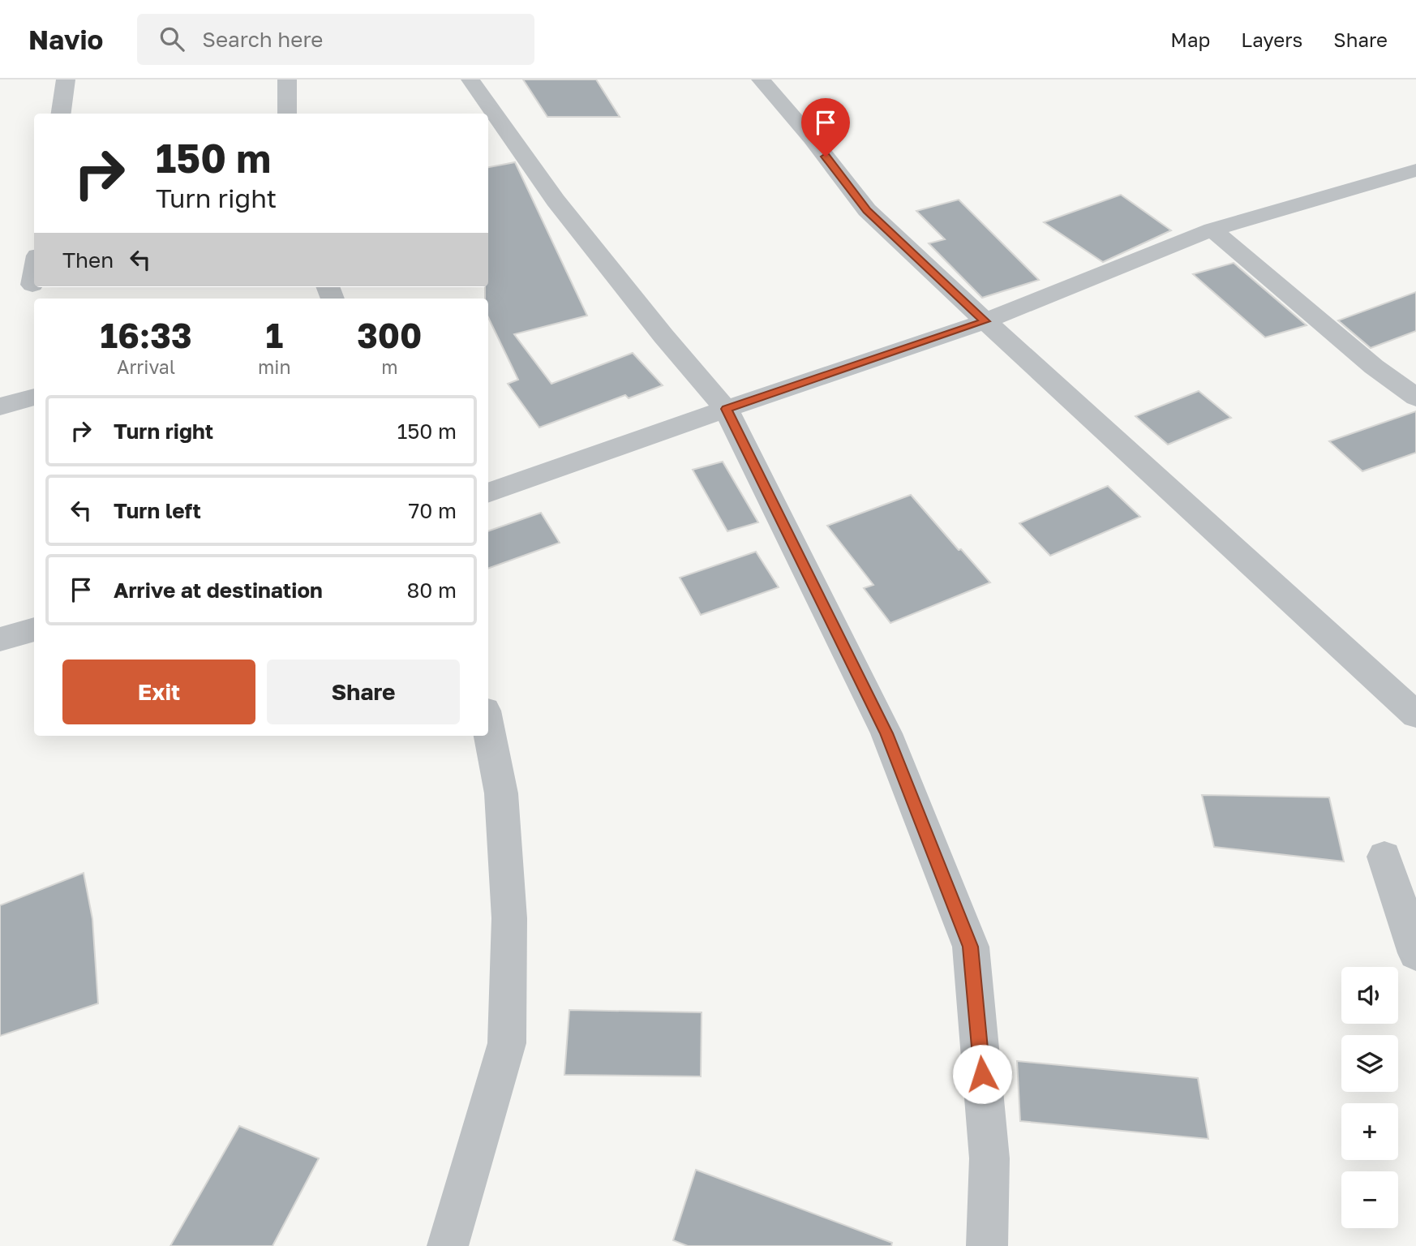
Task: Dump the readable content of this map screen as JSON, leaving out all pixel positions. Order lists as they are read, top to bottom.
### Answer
{
  "page": {
    "header": "Navio",
    "search": "Search here",
    "nav": ["Map", "Layers", "Share"],
    "turn": ["150 m", "Turn right"],
    "then": "Then",
    "eta": [
      "16:33",
      "Arrival",
      "1",
      "min",
      "300",
      "m"
    ],
    "list": [
      {
        "name": "Turn right",
        "value": "150 m"
      },
      {
        "name": "Turn left",
        "value": "70 m"
      },
      {
        "name": "Arrive at destination",
        "value": "80 m"
      }
    ],
    "buttons": ["Exit", "Share"],
    "map_buttons": ["+", "−"]
  }
}
